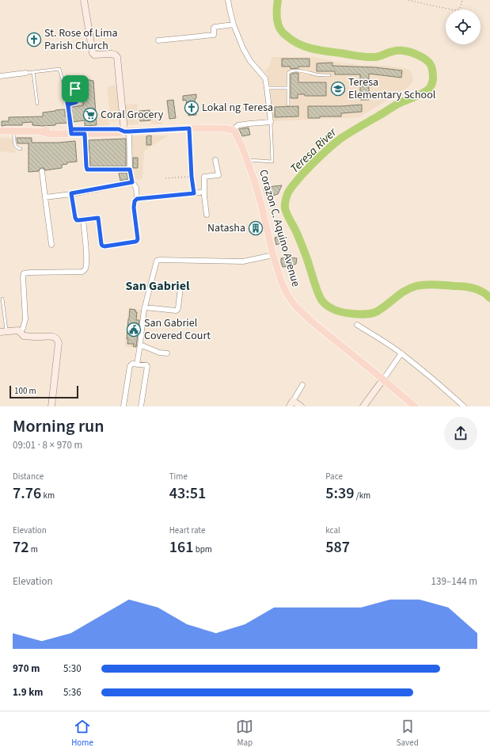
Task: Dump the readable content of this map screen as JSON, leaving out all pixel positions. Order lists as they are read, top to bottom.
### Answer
{
  "streets": {
    "main road": ["Corazon C. Aquino Avenue"]
  },
  "districts": ["San Gabriel"],
  "water": ["Teresa River"],
  "places": {
    "church": ["St. Rose of Lima Parish Church", "Lokal ng Teresa"],
    "school or university": ["Teresa Elementary School"],
    "supermarket": ["Coral Grocery"],
    "building": ["Natasha"],
    "public building": ["San Gabriel Covered Court"]
  },
  "scale_bar": "100 m",
  "page": {
    "scale": "100 m",
    "heading": ["Morning run", "09:01 · 8 × 970 m"],
    "stats": [
      ["Distance", "7.76 km"],
      ["Time", "43:51"],
      ["Pace", "5:39 /km"],
      ["Elevation", "72 m"],
      ["Heart rate", "161 bpm"],
      ["kcal", "587"]
    ],
    "chart": ["Elevation", "139–144 m"],
    "list": [
      {
        "name": "970 m",
        "note": "5:30"
      },
      {
        "name": "1.9 km",
        "note": "5:36"
      }
    ],
    "tabs": ["Home", "Map", "Saved"]
  }
}
